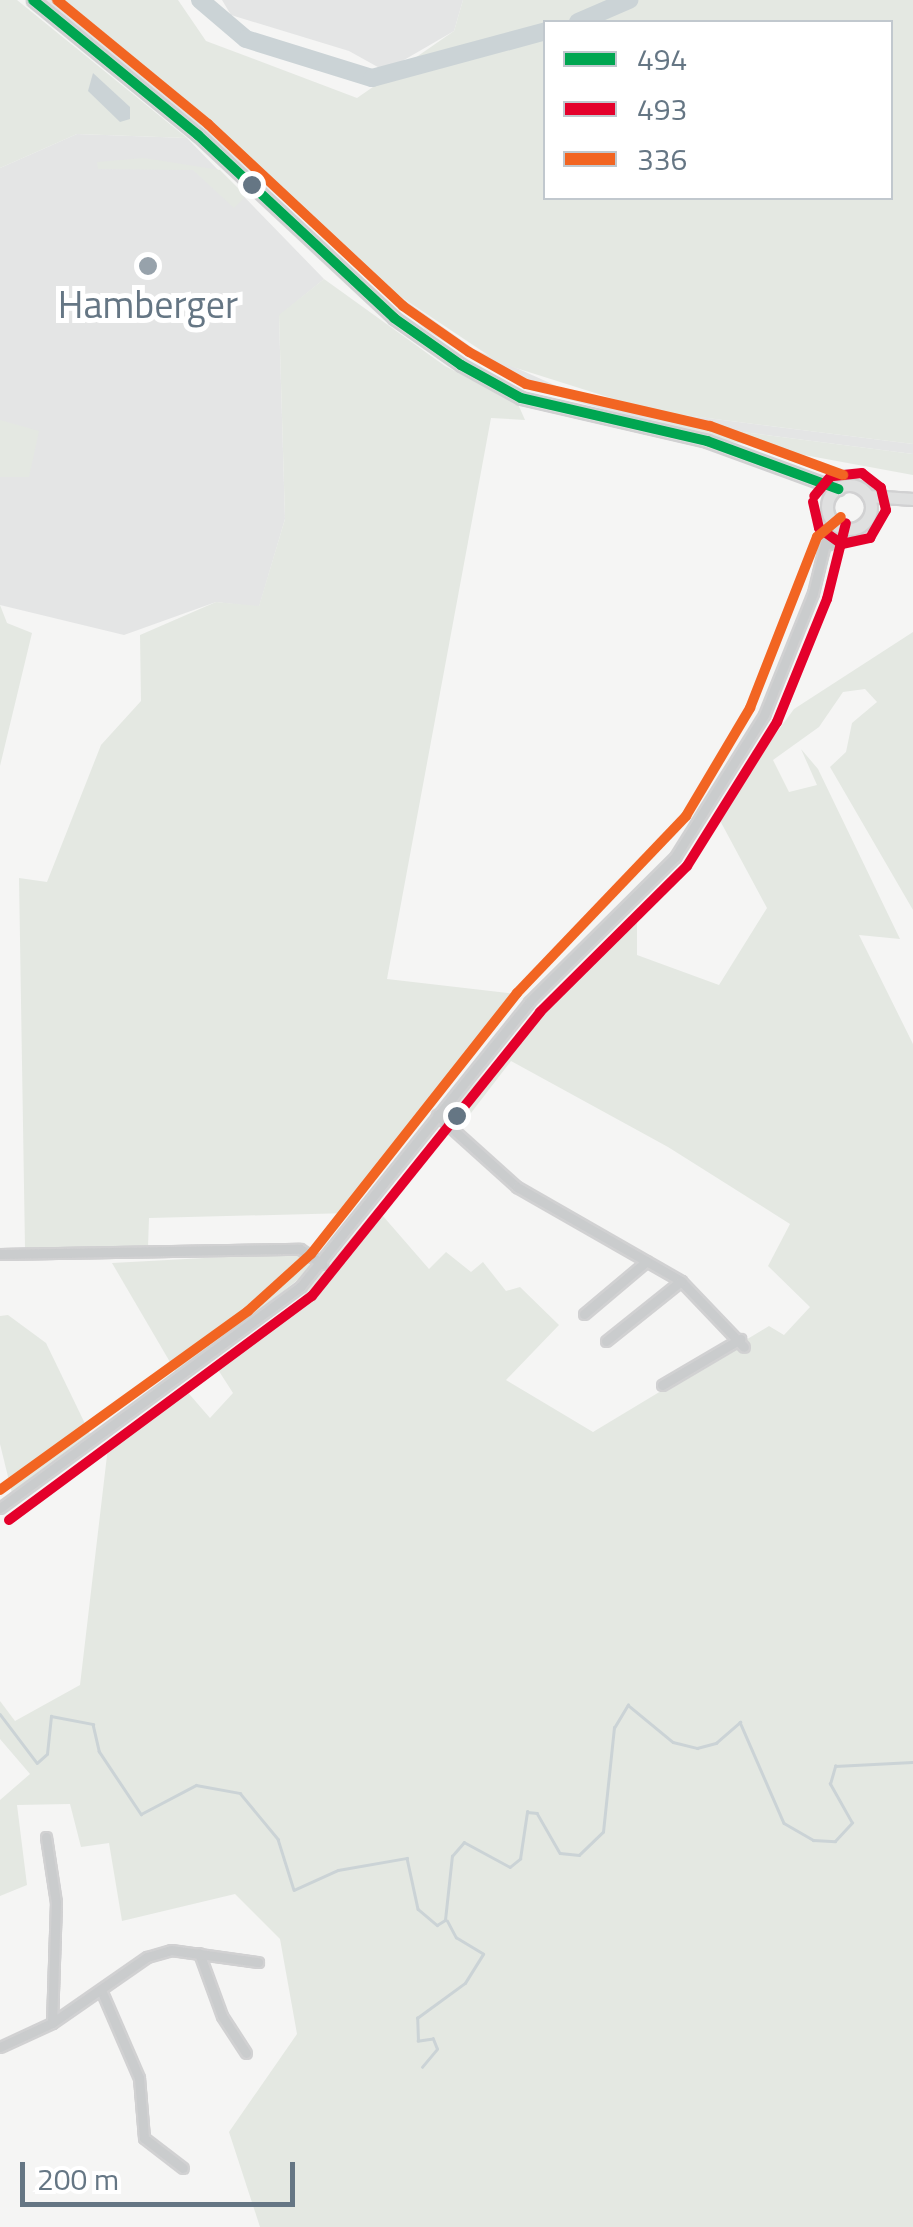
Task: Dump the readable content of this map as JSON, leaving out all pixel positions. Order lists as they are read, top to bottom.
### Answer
{
  "places": ["Hamberger"],
  "lines": ["transit line 494", "transit line 336", "transit line 493"],
  "legend": ["494", "493", "336"],
  "scale_bar": "200 m"
}
